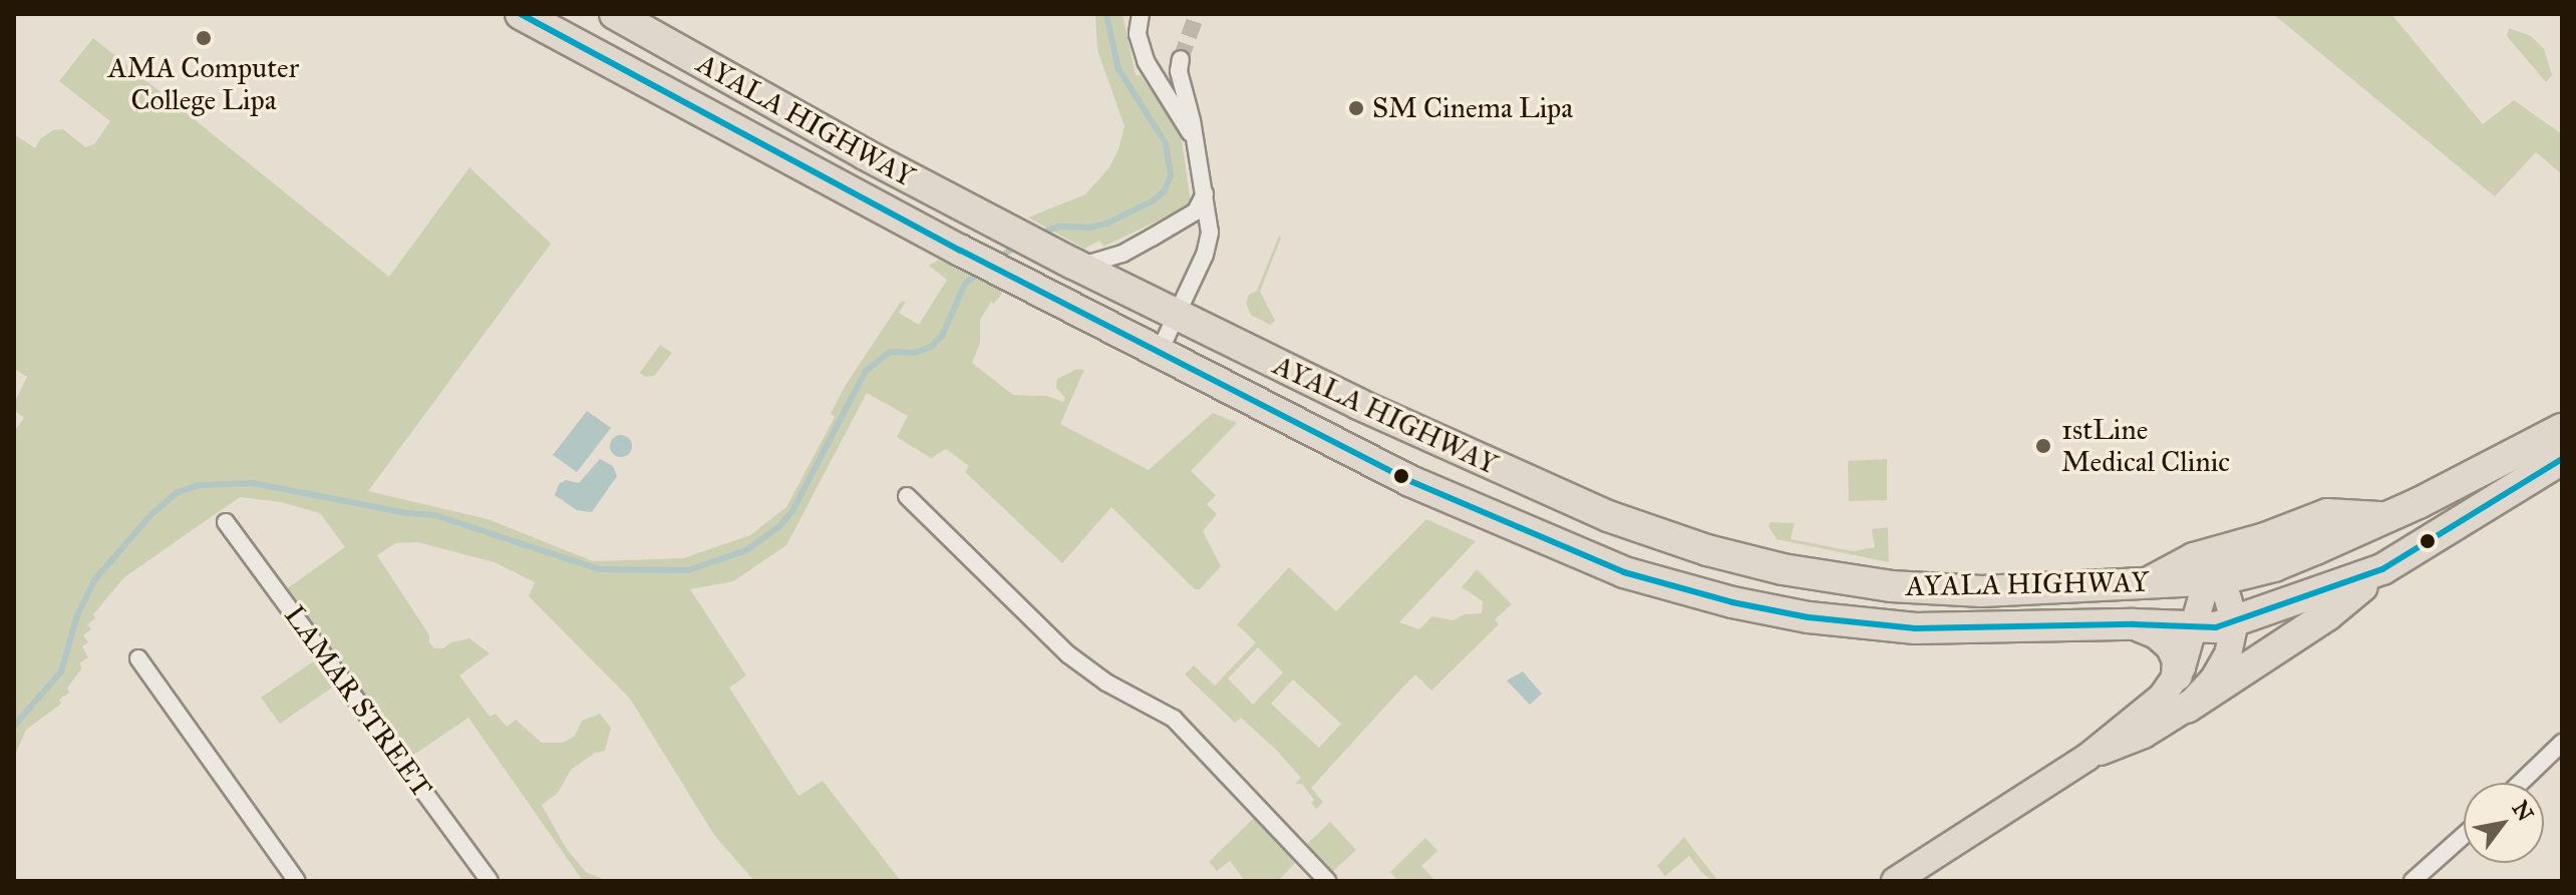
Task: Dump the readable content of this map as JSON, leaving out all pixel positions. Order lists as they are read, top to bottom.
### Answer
{
  "streets": {
    "highway": ["AYALA HIGHWAY"],
    "street": ["LAMAR STREET"]
  },
  "places": ["AMA Computer College Lipa", "SM Cinema Lipa", "1stLine Medical Clinic"],
  "north": "top right"
}
